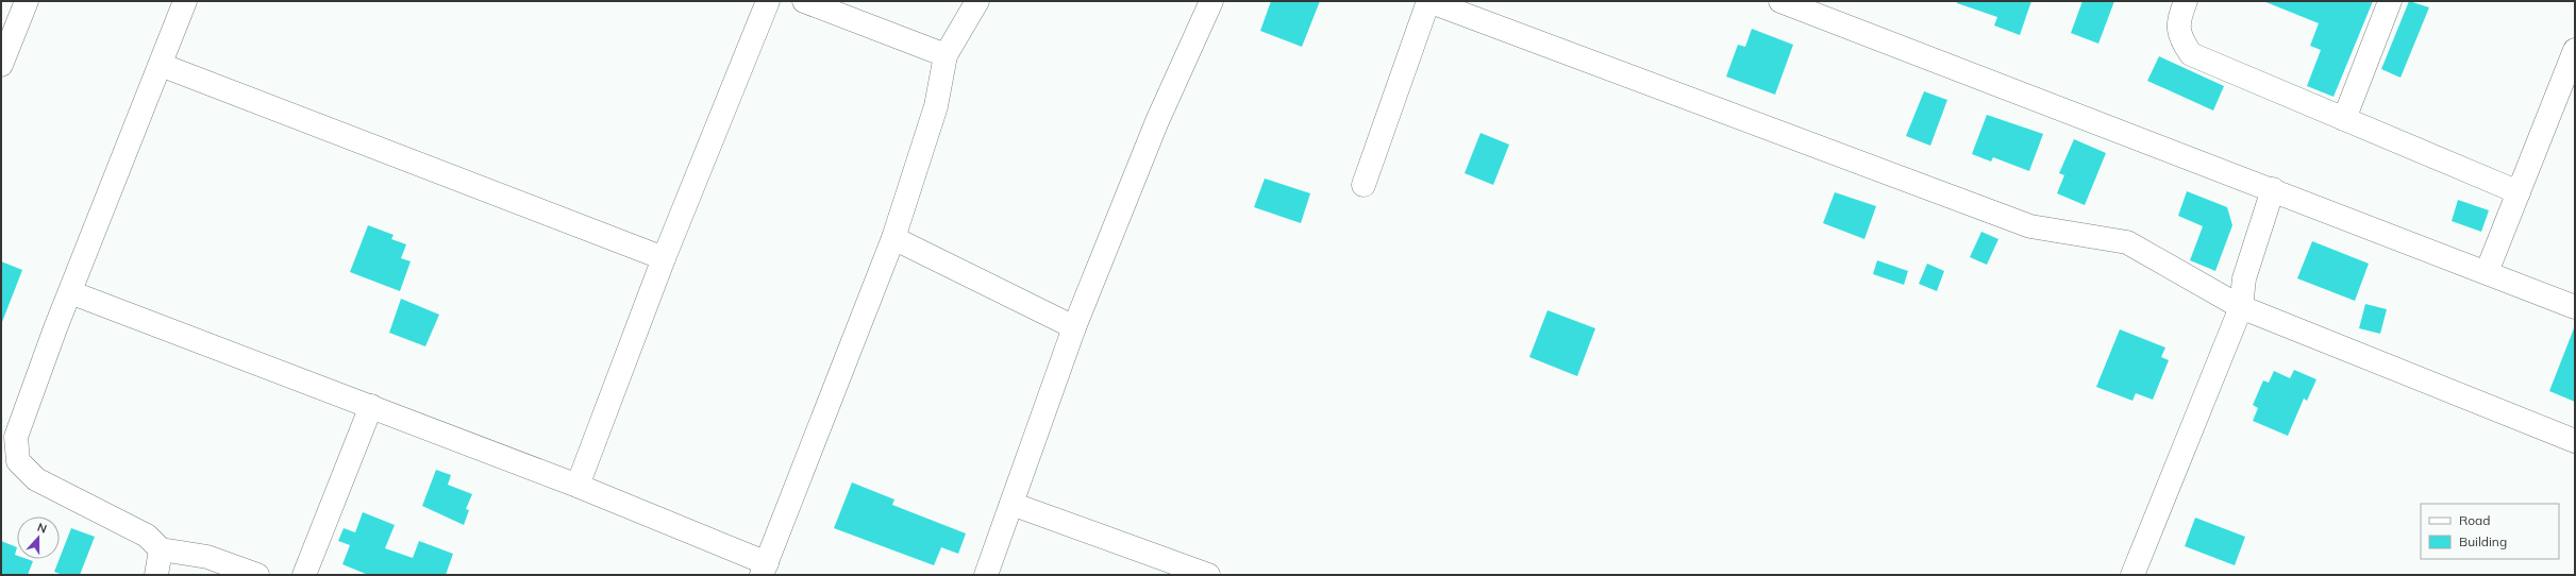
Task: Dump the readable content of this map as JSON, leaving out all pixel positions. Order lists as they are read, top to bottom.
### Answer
{
  "legend": ["Road", "Building"],
  "north": "top"
}
